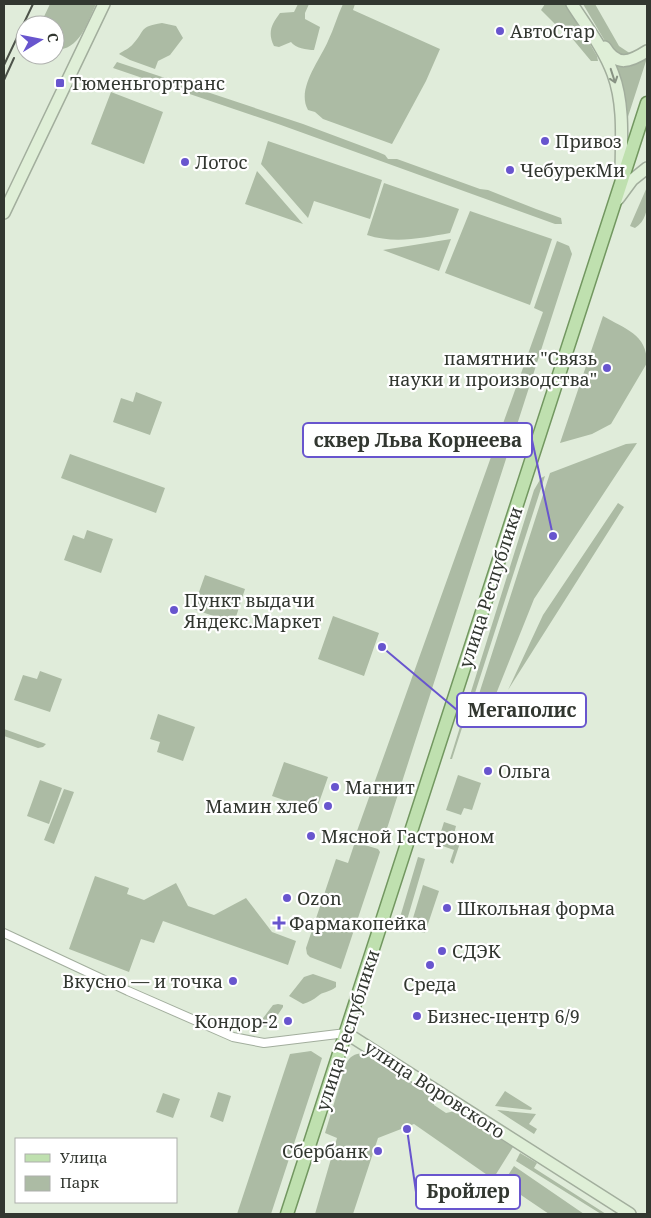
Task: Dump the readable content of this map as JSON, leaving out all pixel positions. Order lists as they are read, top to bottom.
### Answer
{
  "streets": {
    "main road": ["улица Республики"],
    "street": ["улица Воровского"]
  },
  "crossings": [
    ["улица Республики", "улица Воровского"]
  ],
  "places": {
    "other": [
      "АвтоСтар",
      "Привоз",
      "Лотос",
      "ЧебурекМи",
      "памятник \"Связь науки и производства\"",
      "сквер Льва Корнеева",
      "Пункт выдачи Яндекс.Маркет",
      "Мегаполис",
      "Ольга",
      "Магнит",
      "Мамин хлеб",
      "Мясной Гастроном",
      "Ozon",
      "Школьная форма",
      "СДЭК",
      "Среда",
      "Вкусно — и точка",
      "Бизнес-центр 6/9",
      "Кондор-2",
      "Бройлер",
      "Сбербанк"
    ],
    "transit": ["Тюменьгортранс"],
    "health": ["Фармакопейка"]
  },
  "legend": ["Улица", "Парк"],
  "north": "right"
}
